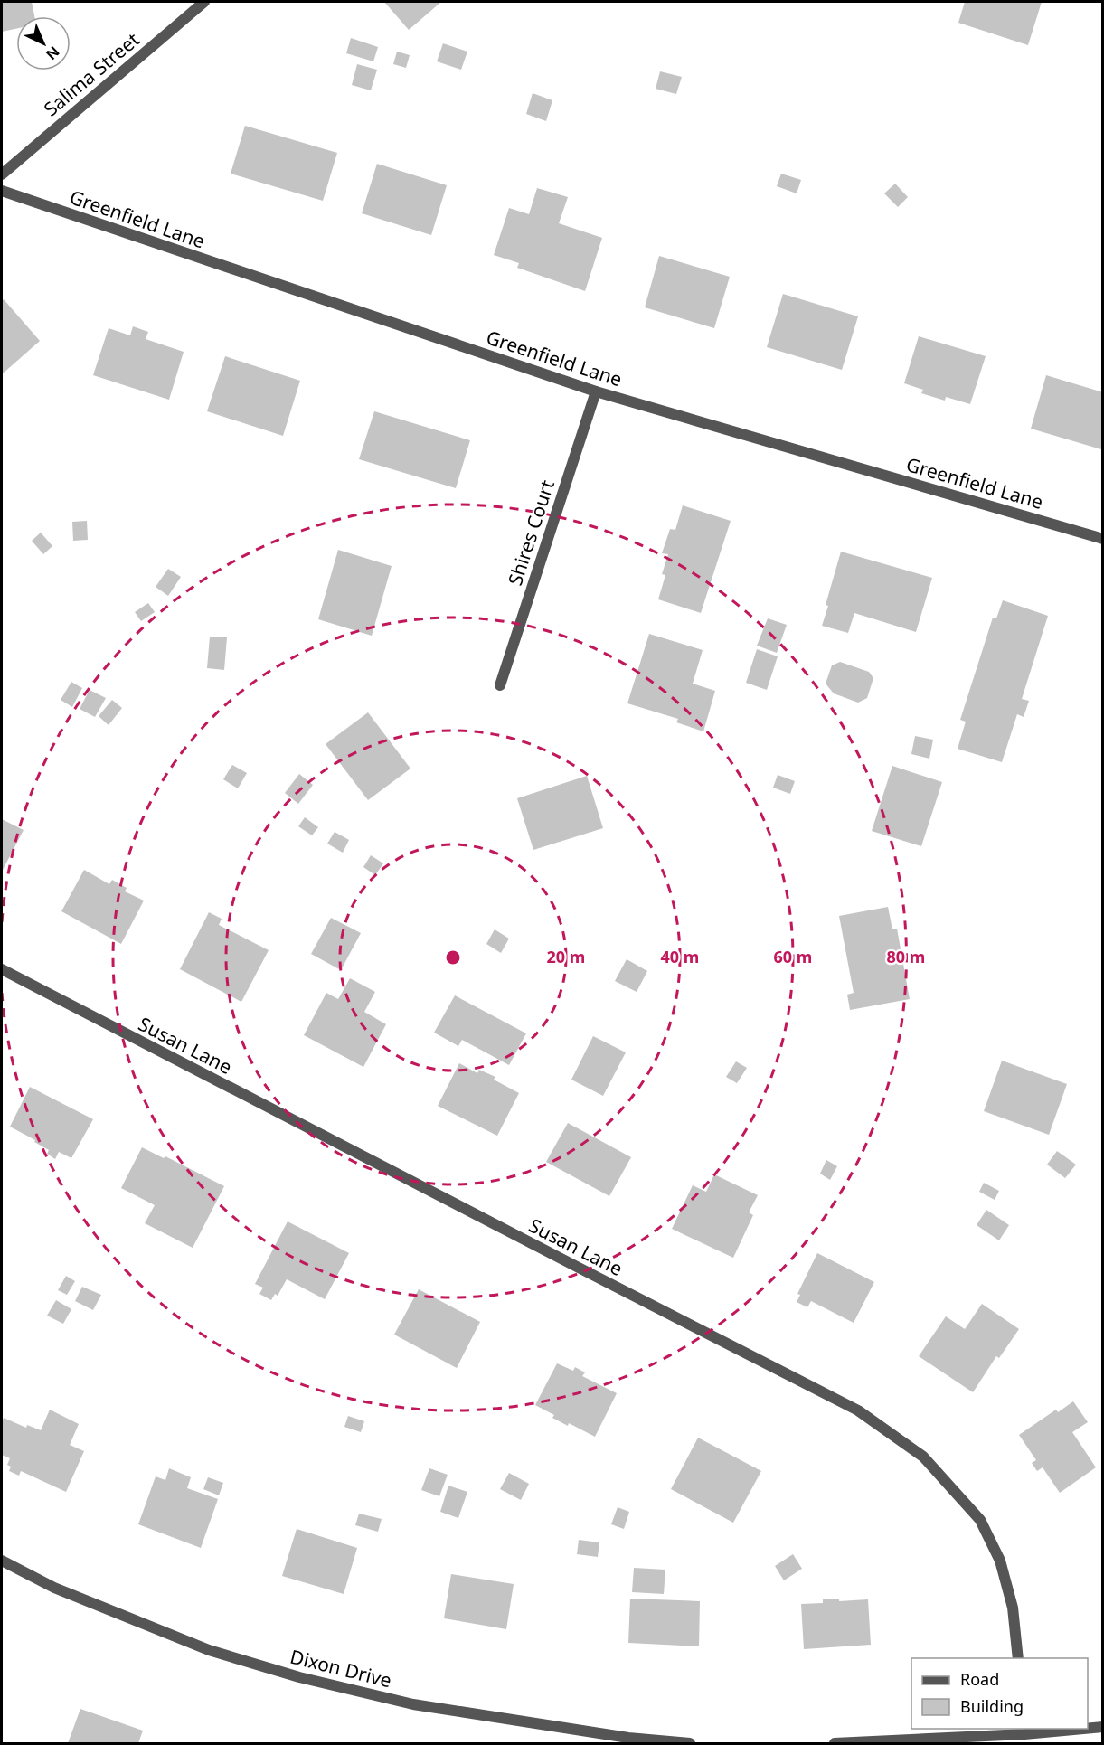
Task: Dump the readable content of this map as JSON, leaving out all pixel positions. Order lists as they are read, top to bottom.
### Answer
{
  "streets": {
    "street": [
      "Salima Street",
      "Greenfield Lane",
      "Shires Court",
      "Susan Lane",
      "Dixon Drive"
    ]
  },
  "crossings": [
    ["Greenfield Lane", "Shires Court"]
  ],
  "legend": ["Road", "Building"],
  "north": "bottom right",
  "rings": [
    "20 m",
    "40 m",
    "60 m",
    "80 m"
  ]
}
